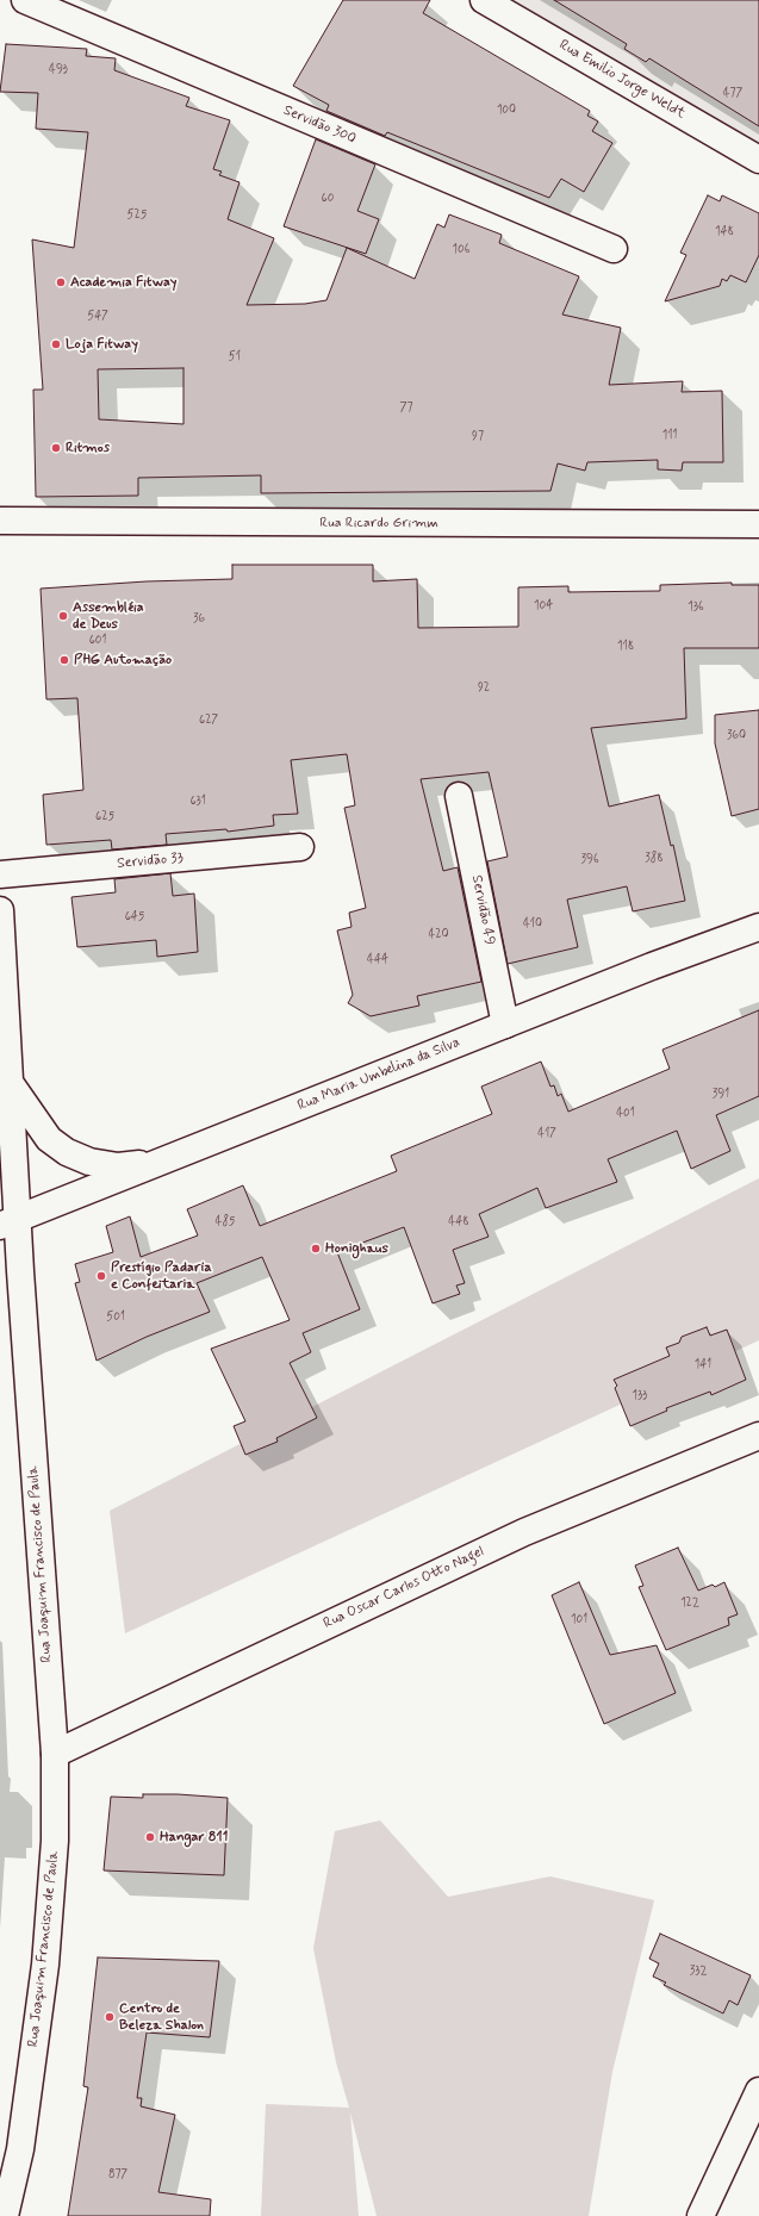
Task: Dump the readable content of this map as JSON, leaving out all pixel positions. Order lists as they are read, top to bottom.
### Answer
{
  "streets": {
    "main road": [
      "Rua Emilio Jorge Weldt",
      "Servidão 300",
      "Rua Ricardo Grimm",
      "Servidão 33",
      "Servidão 49",
      "Rua Maria Umbelina da Silva",
      "Rua Joaquim Francisco de Paula",
      "Rua Oscar Carlos Otto Nagel"
    ]
  },
  "crossings": [
    ["Servidão 49", "Rua Maria Umbelina da Silva"],
    ["Rua Maria Umbelina da Silva", "Rua Joaquim Francisco de Paula"],
    ["Rua Joaquim Francisco de Paula", "Rua Oscar Carlos Otto Nagel"]
  ],
  "places": [
    "Academia Fitway",
    "Loja Fitway",
    "Ritmos",
    "Assembléia de Deus",
    "PHG Automação",
    "Honighaus",
    "Prestígio Padaria e Confeitaria",
    "Hangar 811",
    "Centro de Beleza Shalon"
  ],
  "house_numbers": [
    "493",
    "477",
    "100",
    "60",
    "525",
    "148",
    "106",
    "547",
    "51",
    "77",
    "111",
    "97",
    "104",
    "136",
    "36",
    "601",
    "118",
    "92",
    "627",
    "360",
    "631",
    "625",
    "388",
    "396",
    "645",
    "410",
    "420",
    "444",
    "391",
    "401",
    "417",
    "485",
    "448",
    "501",
    "141",
    "133",
    "122",
    "101",
    "332",
    "877"
  ]
}
